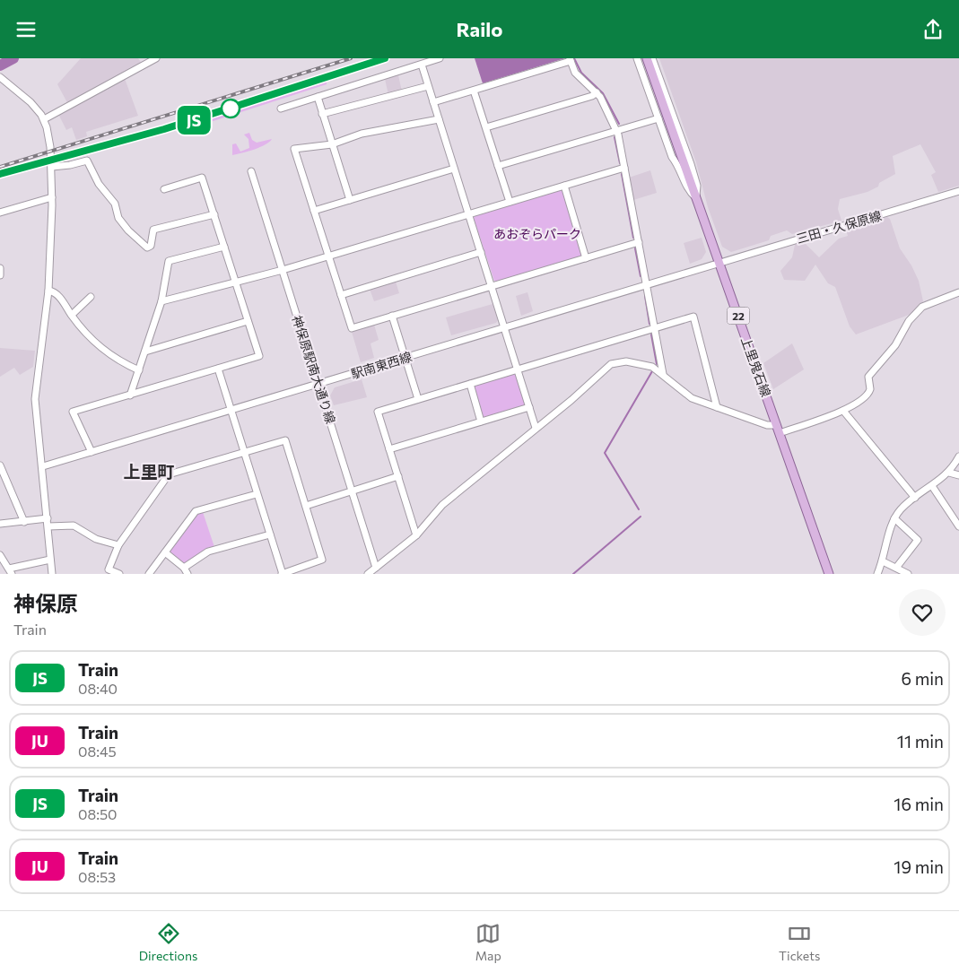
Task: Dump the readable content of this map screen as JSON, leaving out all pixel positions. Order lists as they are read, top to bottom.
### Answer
{
  "streets": {
    "main road": ["22", "上里鬼石線"],
    "street": ["三田・久保原線", "駅南東西線", "神保原駅南大通り線"]
  },
  "crossings": [
    ["三田・久保原線", "駅南東西線"],
    ["三田・久保原線", "上里鬼石線"],
    ["駅南東西線", "上里鬼石線"],
    ["駅南東西線", "神保原駅南大通り線"]
  ],
  "districts": ["上里町"],
  "parks": ["あおぞらパーク"],
  "page": {
    "header": "Railo",
    "on_map": "JS",
    "heading": ["神保原", "Train"],
    "list": [
      {
        "mark": "JS",
        "name": "Train",
        "note": "08:40",
        "value": "6 min"
      },
      {
        "mark": "JU",
        "name": "Train",
        "note": "08:45",
        "value": "11 min"
      },
      {
        "mark": "JS",
        "name": "Train",
        "note": "08:50",
        "value": "16 min"
      },
      {
        "mark": "JU",
        "name": "Train",
        "note": "08:53",
        "value": "19 min"
      }
    ],
    "tabs": ["Directions", "Map", "Tickets"]
  }
}
